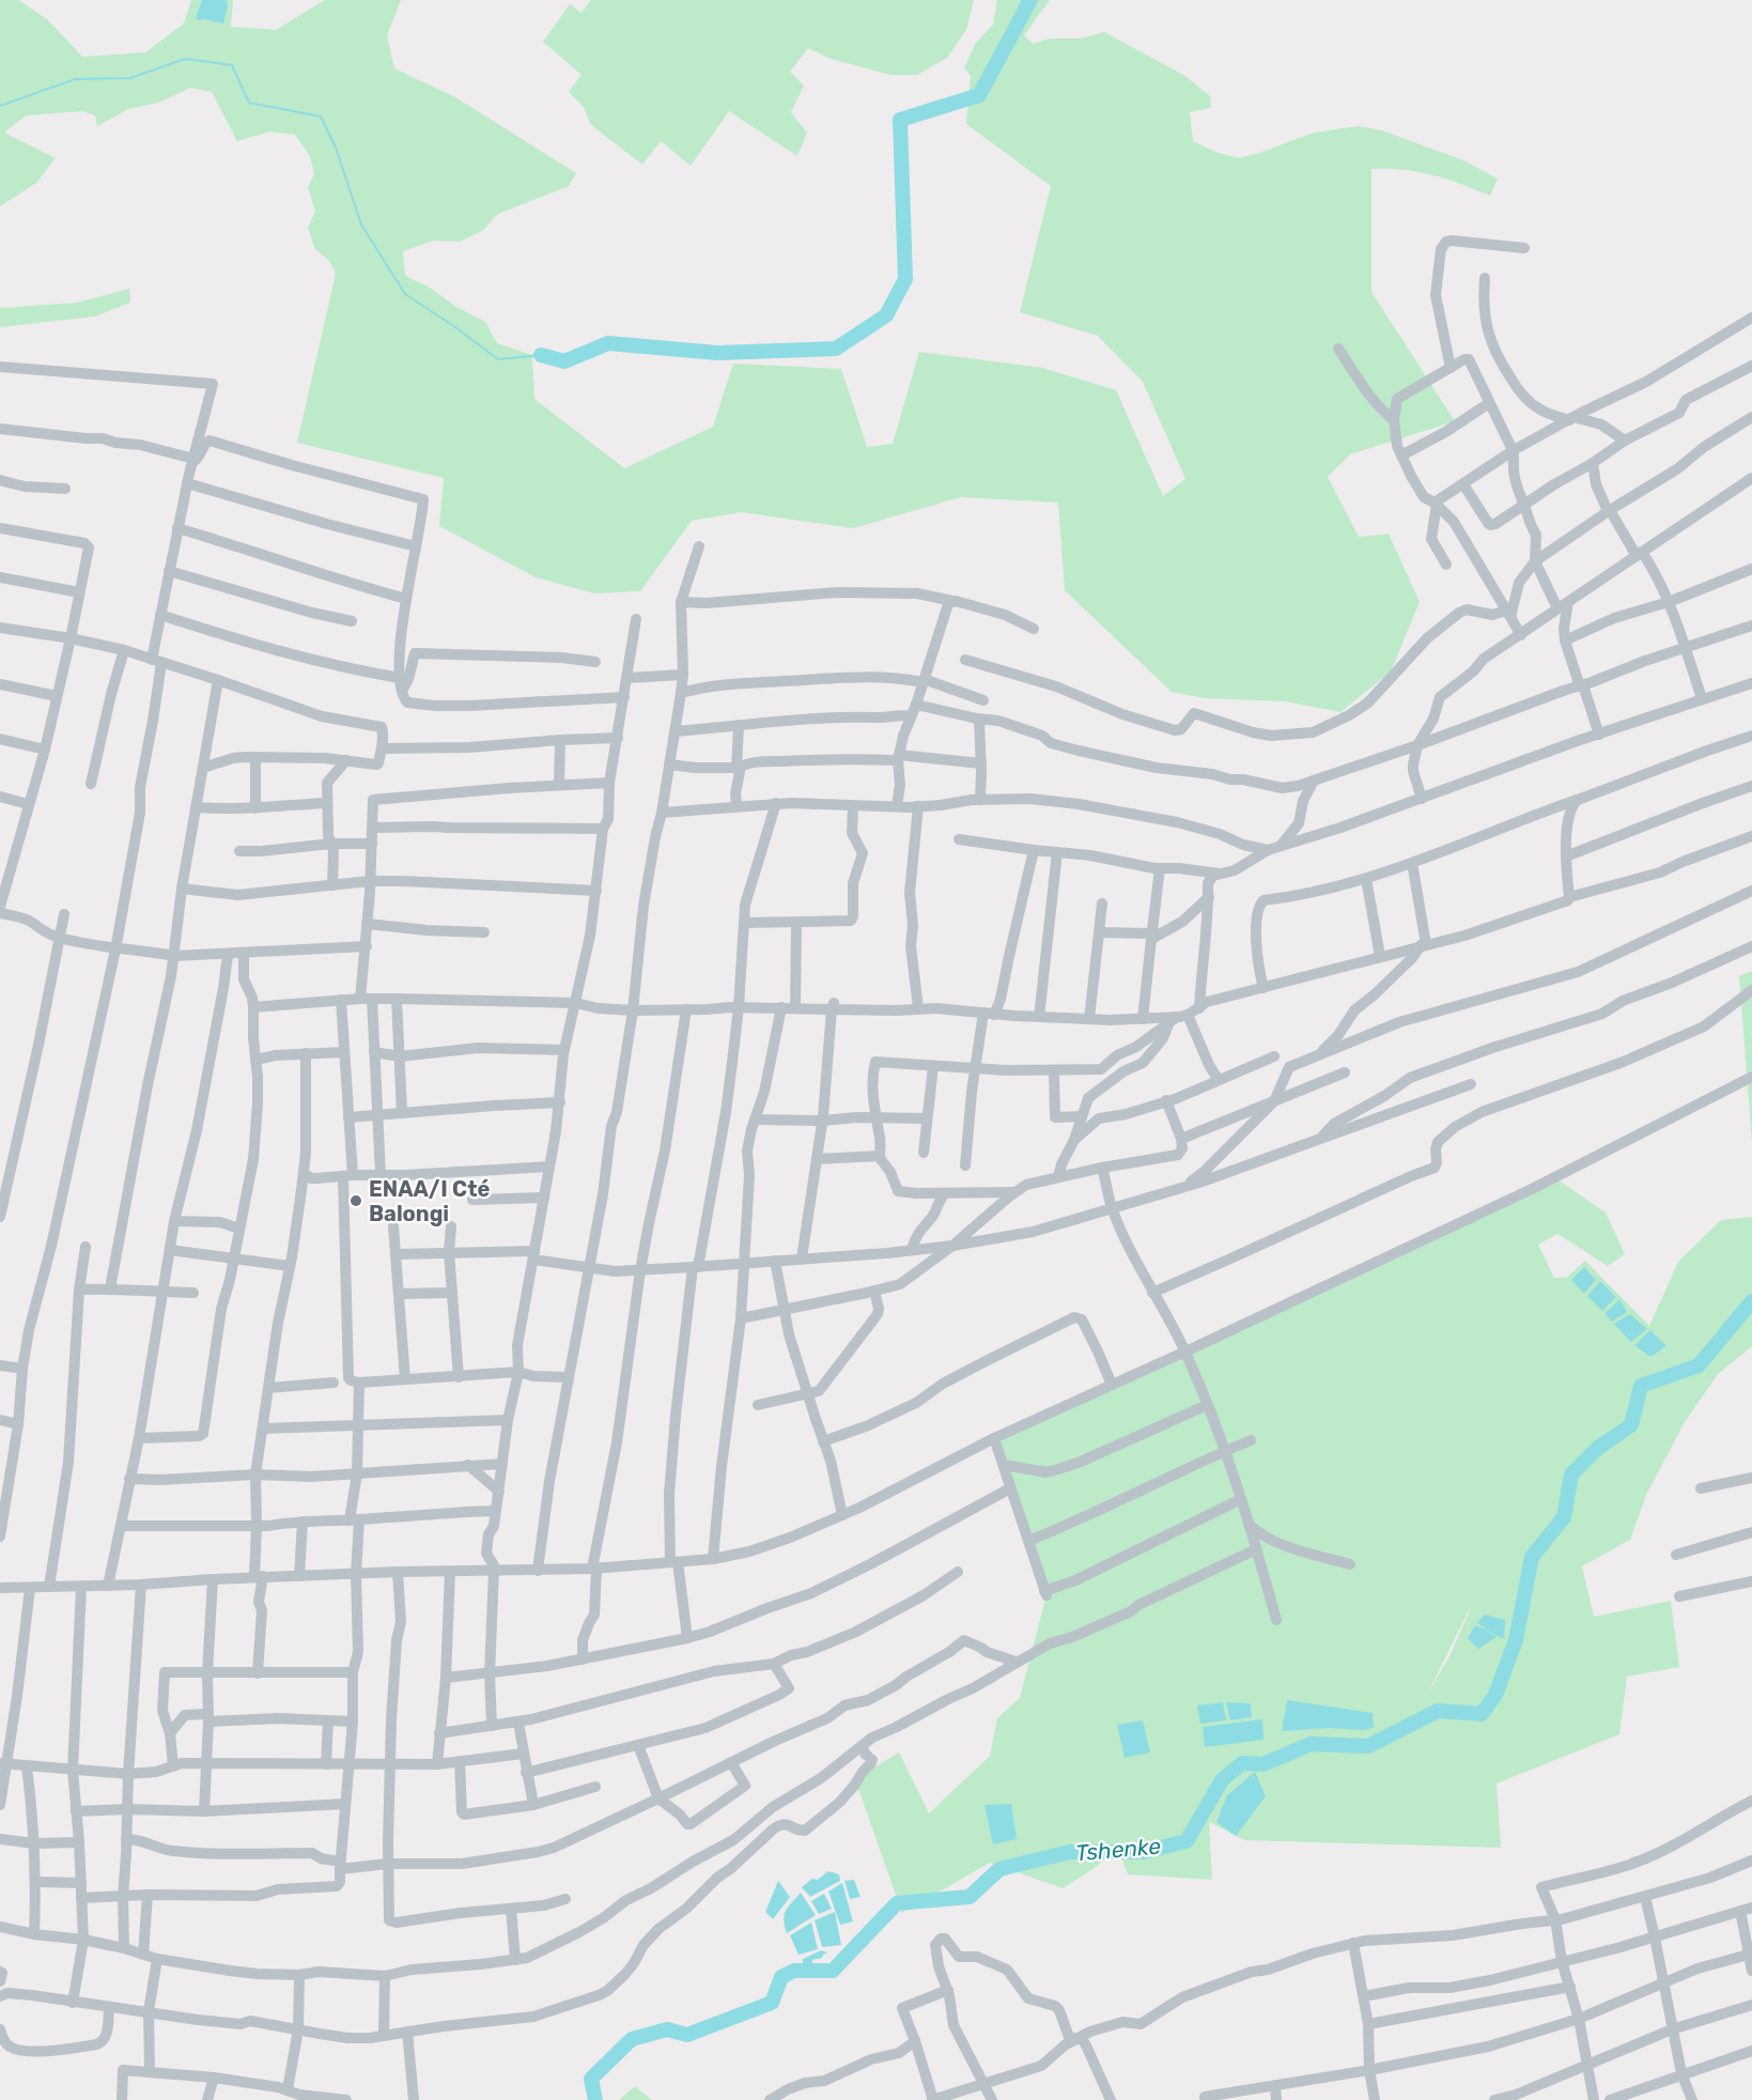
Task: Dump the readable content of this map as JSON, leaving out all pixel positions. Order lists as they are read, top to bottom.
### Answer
{
  "water": ["Tshenke"],
  "places": ["ENAA/I Cté Balongi"]
}
